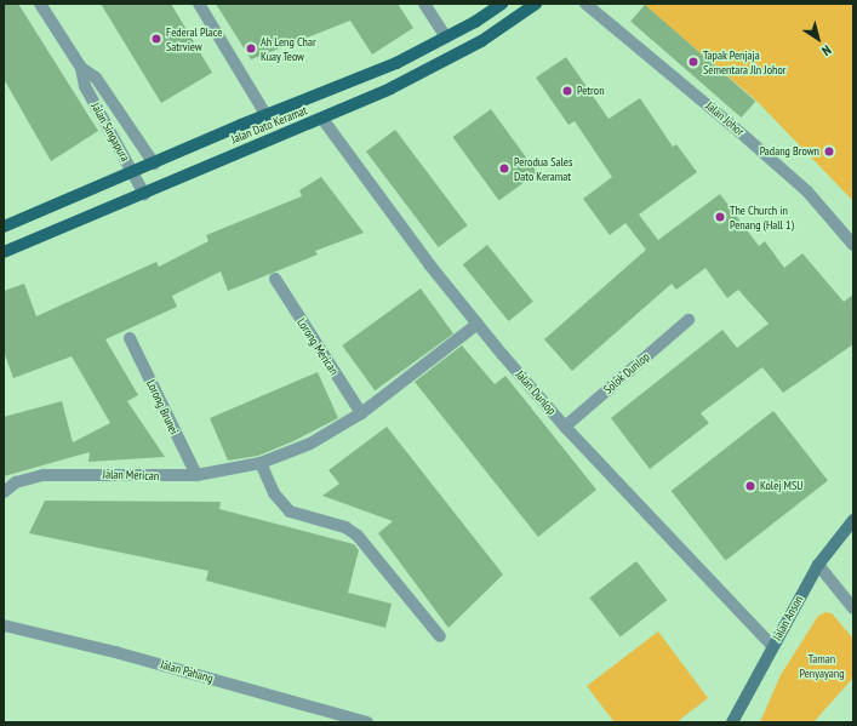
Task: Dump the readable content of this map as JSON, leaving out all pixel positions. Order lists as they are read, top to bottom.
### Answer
{
  "streets": {
    "main road": ["Jalan Dato Keramat", "Jalan Anson"],
    "street": [
      "Jalan Johor",
      "Jalan Singapura",
      "Lorong Merican",
      "Solok Dunlop",
      "Jalan Dunlop",
      "Lorong Brunei",
      "Jalan Merican",
      "Jalan Pahang"
    ]
  },
  "crossings": [
    ["Jalan Dato Keramat", "Jalan Singapura"],
    ["Jalan Dato Keramat", "Jalan Dunlop"],
    ["Lorong Merican", "Jalan Merican"],
    ["Solok Dunlop", "Jalan Dunlop"],
    ["Jalan Dunlop", "Jalan Merican"],
    ["Jalan Dunlop", "Jalan Anson"],
    ["Lorong Brunei", "Jalan Merican"]
  ],
  "parks": ["Taman Penyayang"],
  "places": [
    "Federal Place Satrview",
    "Ah Leng Char Kuay Teow",
    "Tapak Penjaja Sementara Jln Johor",
    "Petron",
    "Padang Brown",
    "Perodua Sales Dato Keramat",
    "The Church in Penang (Hall 1)",
    "Kolej MSU"
  ],
  "north": "bottom right"
}
